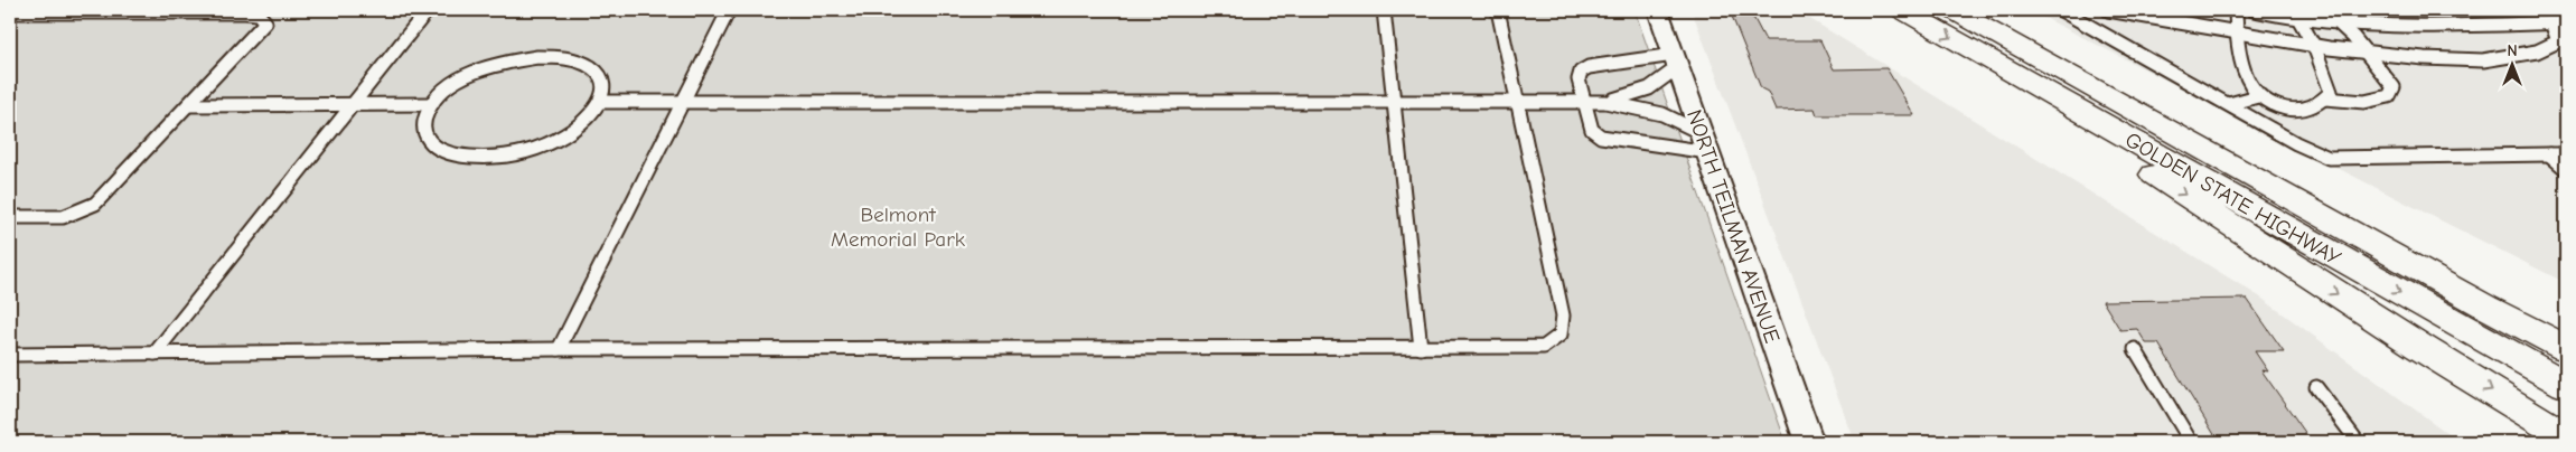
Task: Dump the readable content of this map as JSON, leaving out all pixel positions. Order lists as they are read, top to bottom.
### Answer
{
  "streets": {
    "highway": ["GOLDEN STATE HIGHWAY"],
    "street": ["NORTH TEILMAN AVENUE"]
  },
  "parks": ["Belmont Memorial Park"],
  "north": "top"
}
